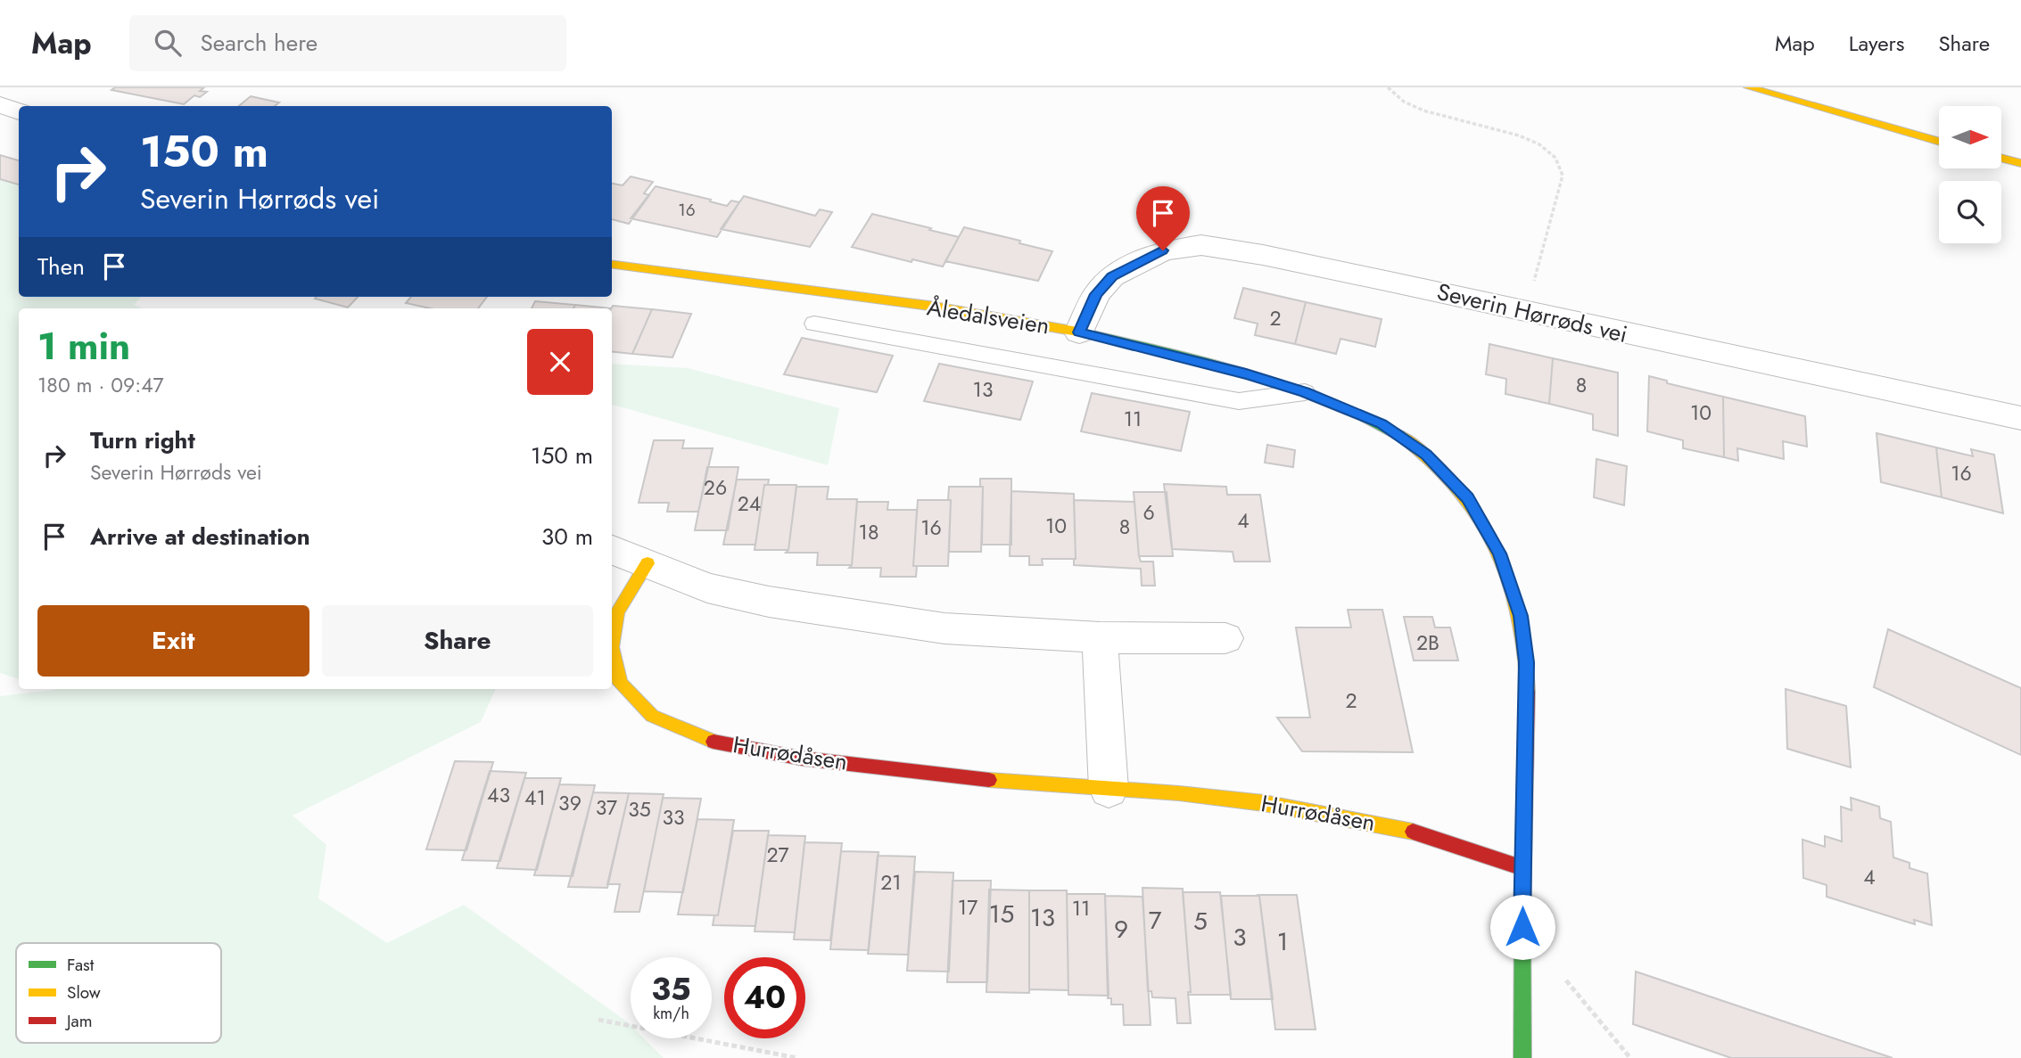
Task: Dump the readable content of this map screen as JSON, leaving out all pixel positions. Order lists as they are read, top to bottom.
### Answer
{
  "streets": {
    "street": ["Severin Hørrøds vei", "Åledalsveien", "Hurrødåsen"]
  },
  "crossings": [
    ["Severin Hørrøds vei", "Åledalsveien"],
    ["Åledalsveien", "Hurrødåsen"]
  ],
  "house_numbers": [
    "16",
    "2",
    "8",
    "13",
    "10",
    "11",
    "16",
    "26",
    "24",
    "6",
    "4",
    "10",
    "8",
    "16",
    "18",
    "2B",
    "2",
    "43",
    "41",
    "39",
    "37",
    "35",
    "33",
    "27",
    "4",
    "21",
    "17",
    "11",
    "15",
    "13",
    "7",
    "5",
    "9",
    "3",
    "1"
  ],
  "legend": ["Fast", "Slow", "Jam"],
  "north": "right",
  "page": {
    "header": "Map",
    "search": "Search here",
    "nav": ["Map", "Layers", "Share"],
    "turn": ["150 m", "Severin Hørrøds vei"],
    "then": "Then",
    "heading": ["1 min", "180 m · 09:47"],
    "list": [
      {
        "name": "Turn right",
        "note": "Severin Hørrøds vei",
        "value": "150 m"
      },
      {
        "name": "Arrive at destination",
        "value": "30 m"
      }
    ],
    "buttons": ["Exit", "Share"],
    "speed": "35 km/h",
    "limit": "40"
  }
}
